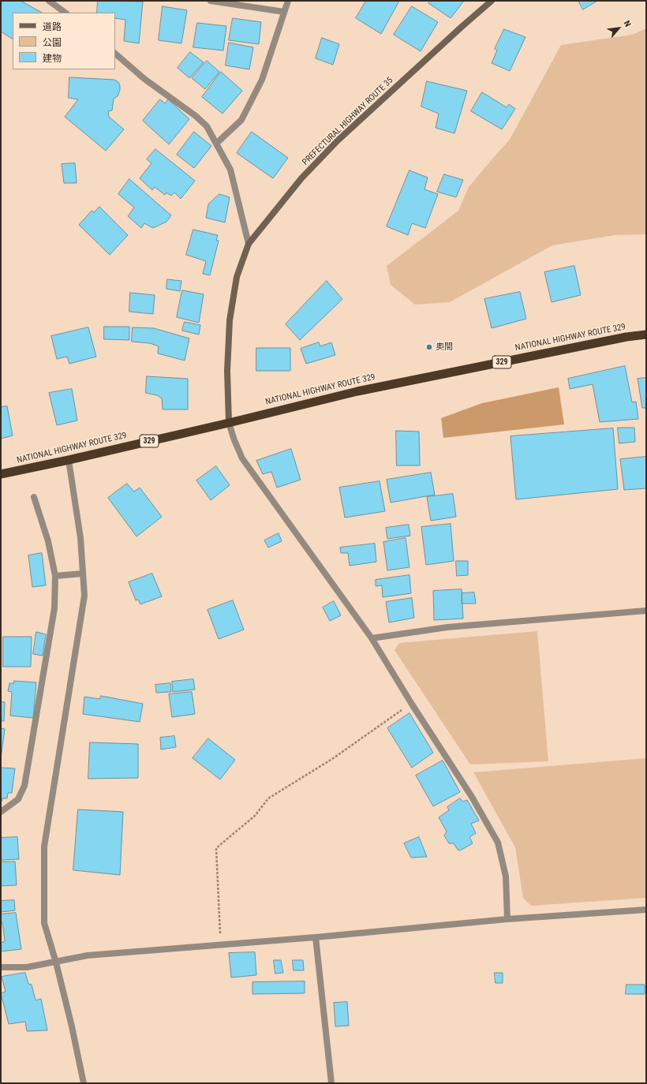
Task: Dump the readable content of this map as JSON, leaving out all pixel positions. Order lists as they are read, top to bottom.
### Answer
{
  "streets": {
    "highway": ["NATIONAL HIGHWAY ROUTE 329", "329"],
    "main road": ["PREFECTURAL HIGHWAY ROUTE 35"]
  },
  "crossings": [
    ["PREFECTURAL HIGHWAY ROUTE 35", "NATIONAL HIGHWAY ROUTE 329"]
  ],
  "places": ["奥間"],
  "legend": ["道路", "公園", "建物"],
  "north": "top right"
}
